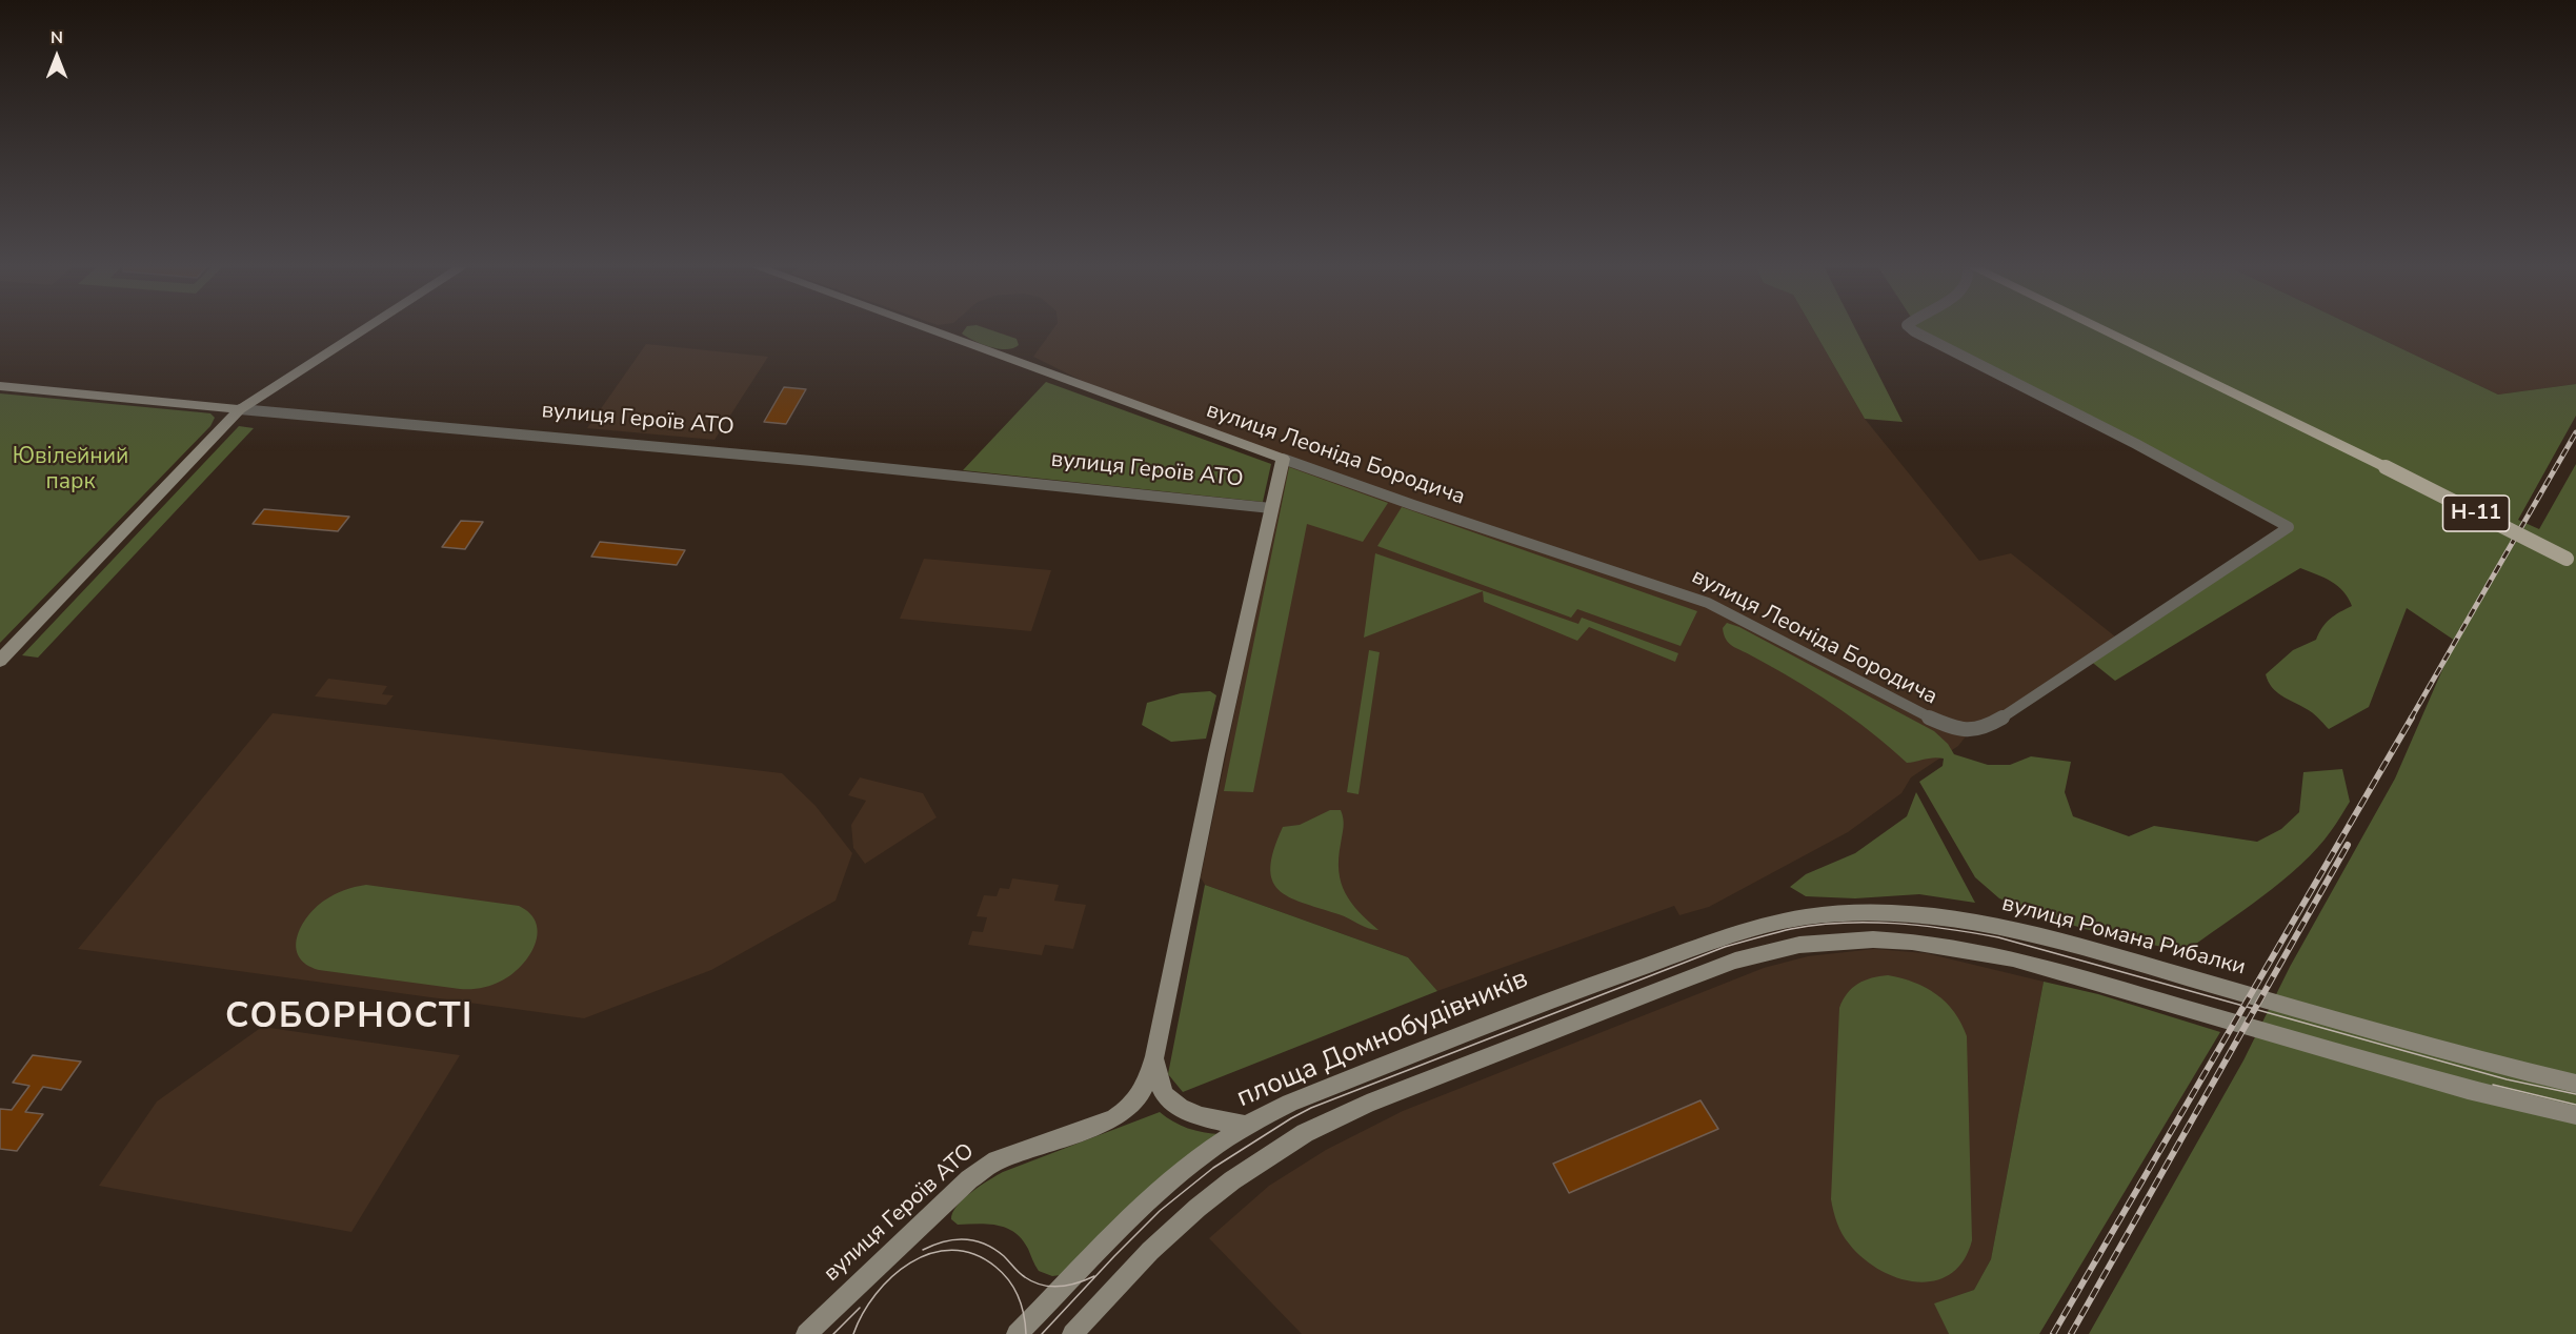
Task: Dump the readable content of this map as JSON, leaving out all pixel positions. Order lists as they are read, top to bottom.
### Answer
{
  "streets": {
    "main road": [
      "вулиця Героїв АТО",
      "вулиця Леоніда Бородича",
      "Н-11",
      "вулиця Романа Рибалки",
      "площа Домнобудівників"
    ]
  },
  "crossings": [
    ["вулиця Героїв АТО", "вулиця Леоніда Бородича"],
    ["вулиця Романа Рибалки", "площа Домнобудівників"]
  ],
  "districts": ["СОБОРНОСТІ"],
  "parks": ["Ювілейний парк"],
  "north": "top"
}
